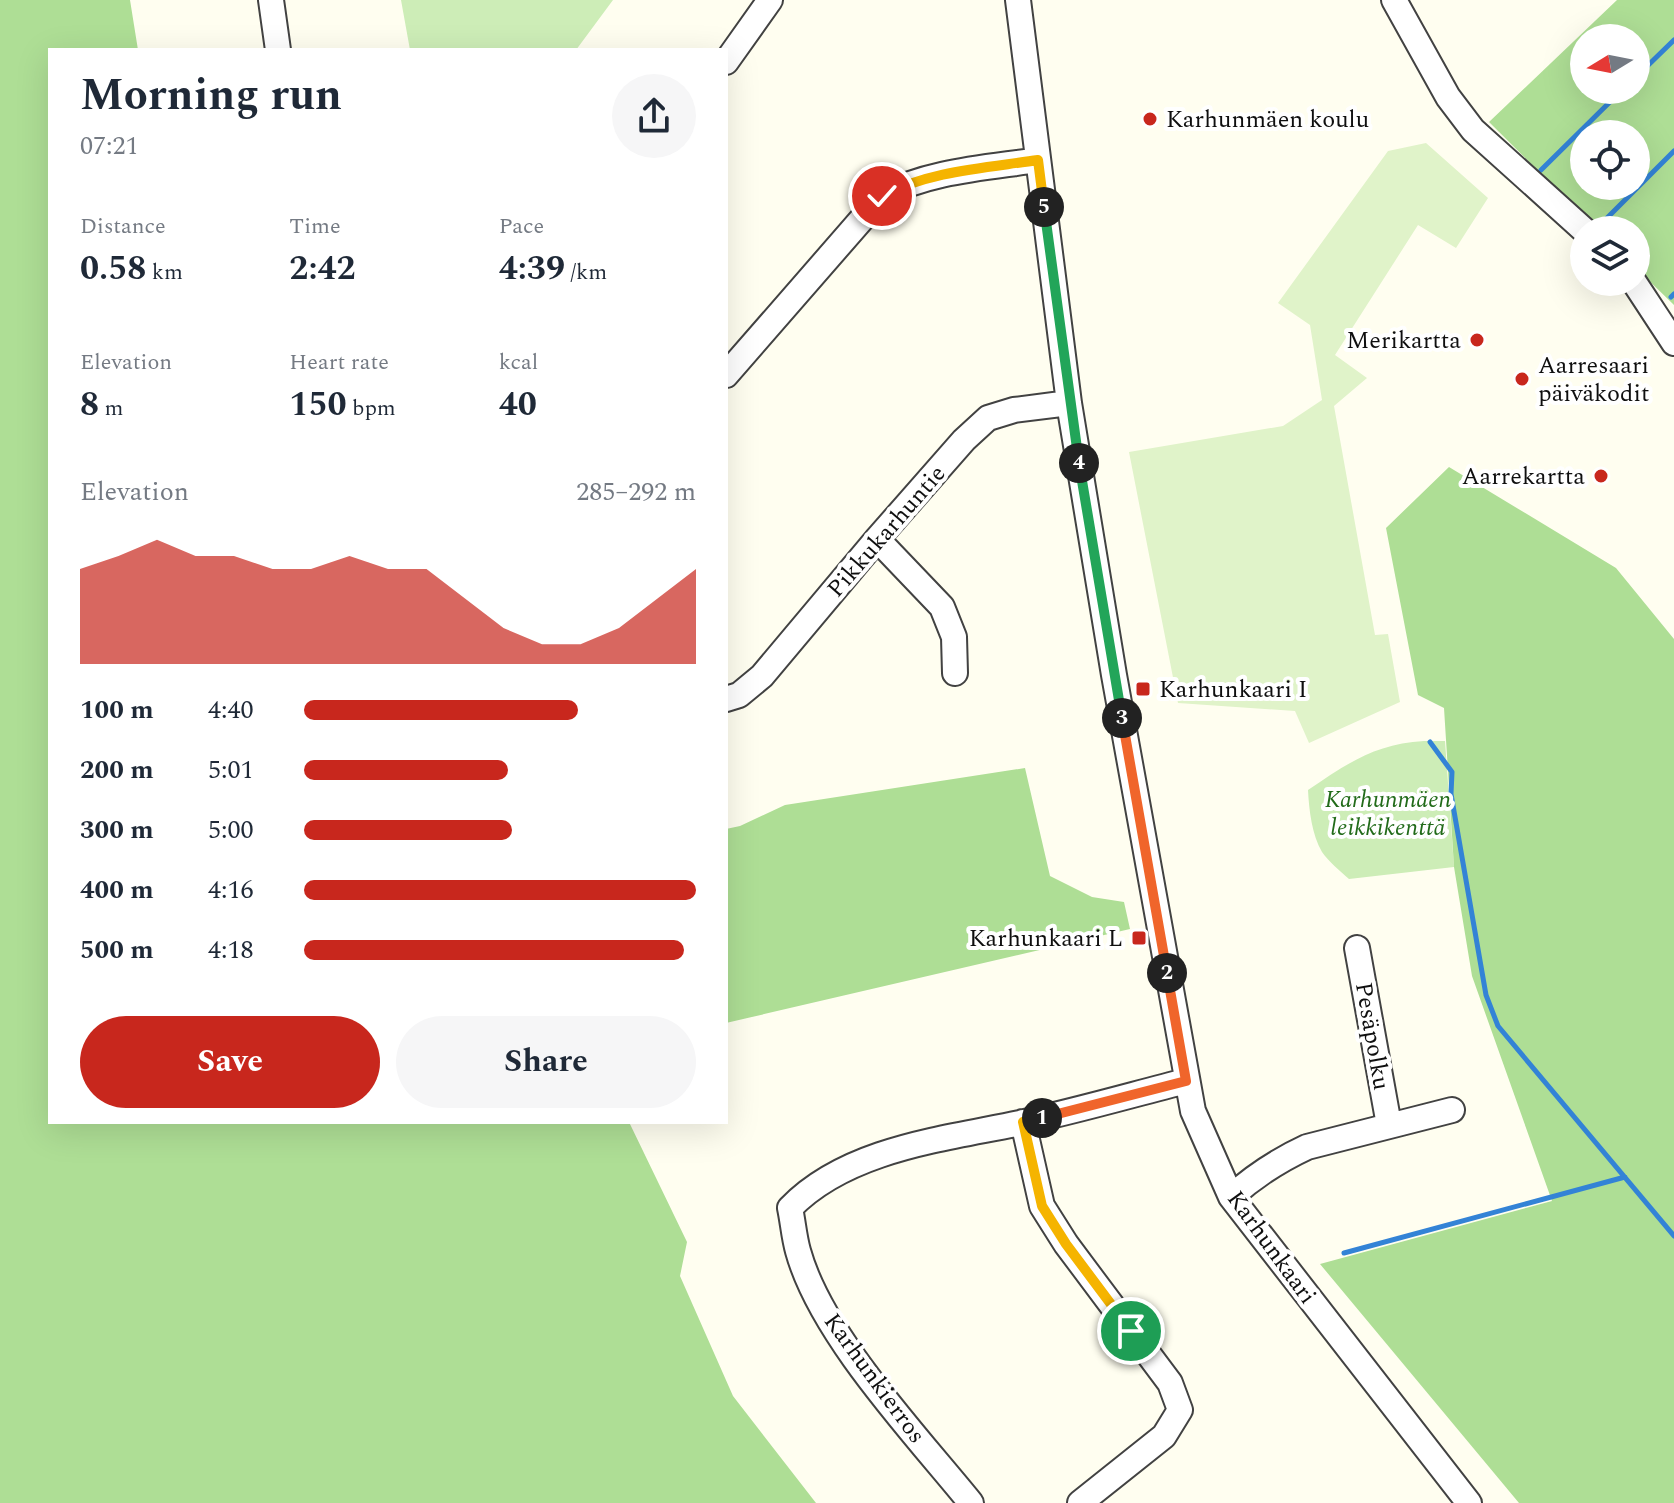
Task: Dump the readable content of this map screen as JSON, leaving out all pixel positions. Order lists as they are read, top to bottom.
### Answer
{
  "streets": {
    "street": [
      "Pikkukarhuntie",
      "Pesäpolku",
      "Karhunkaari",
      "Karhunkierros"
    ]
  },
  "crossings": [
    ["Pikkukarhuntie", "Karhunkaari"],
    ["Karhunkaari", "Karhunkierros"]
  ],
  "parks": ["Karhunmäen leikkikenttä"],
  "places": {
    "other": [
      "Karhunmäen koulu",
      "Merikartta",
      "Aarresaari päiväkodit",
      "Aarrekartta"
    ],
    "transit": ["Karhunkaari I", "Karhunkaari L"]
  },
  "north": "left",
  "page": {
    "heading": ["Morning run", "07:21"],
    "stats": [
      ["Distance", "0.58 km"],
      ["Time", "2:42"],
      ["Pace", "4:39 /km"],
      ["Elevation", "8 m"],
      ["Heart rate", "150 bpm"],
      ["kcal", "40"]
    ],
    "pins": [
      "5",
      "4",
      "3",
      "2",
      "1"
    ],
    "chart": ["Elevation", "285–292 m"],
    "list": [
      {
        "name": "100 m",
        "note": "4:40"
      },
      {
        "name": "200 m",
        "note": "5:01"
      },
      {
        "name": "300 m",
        "note": "5:00"
      },
      {
        "name": "400 m",
        "note": "4:16"
      },
      {
        "name": "500 m",
        "note": "4:18"
      }
    ],
    "buttons": ["Save", "Share"]
  }
}
